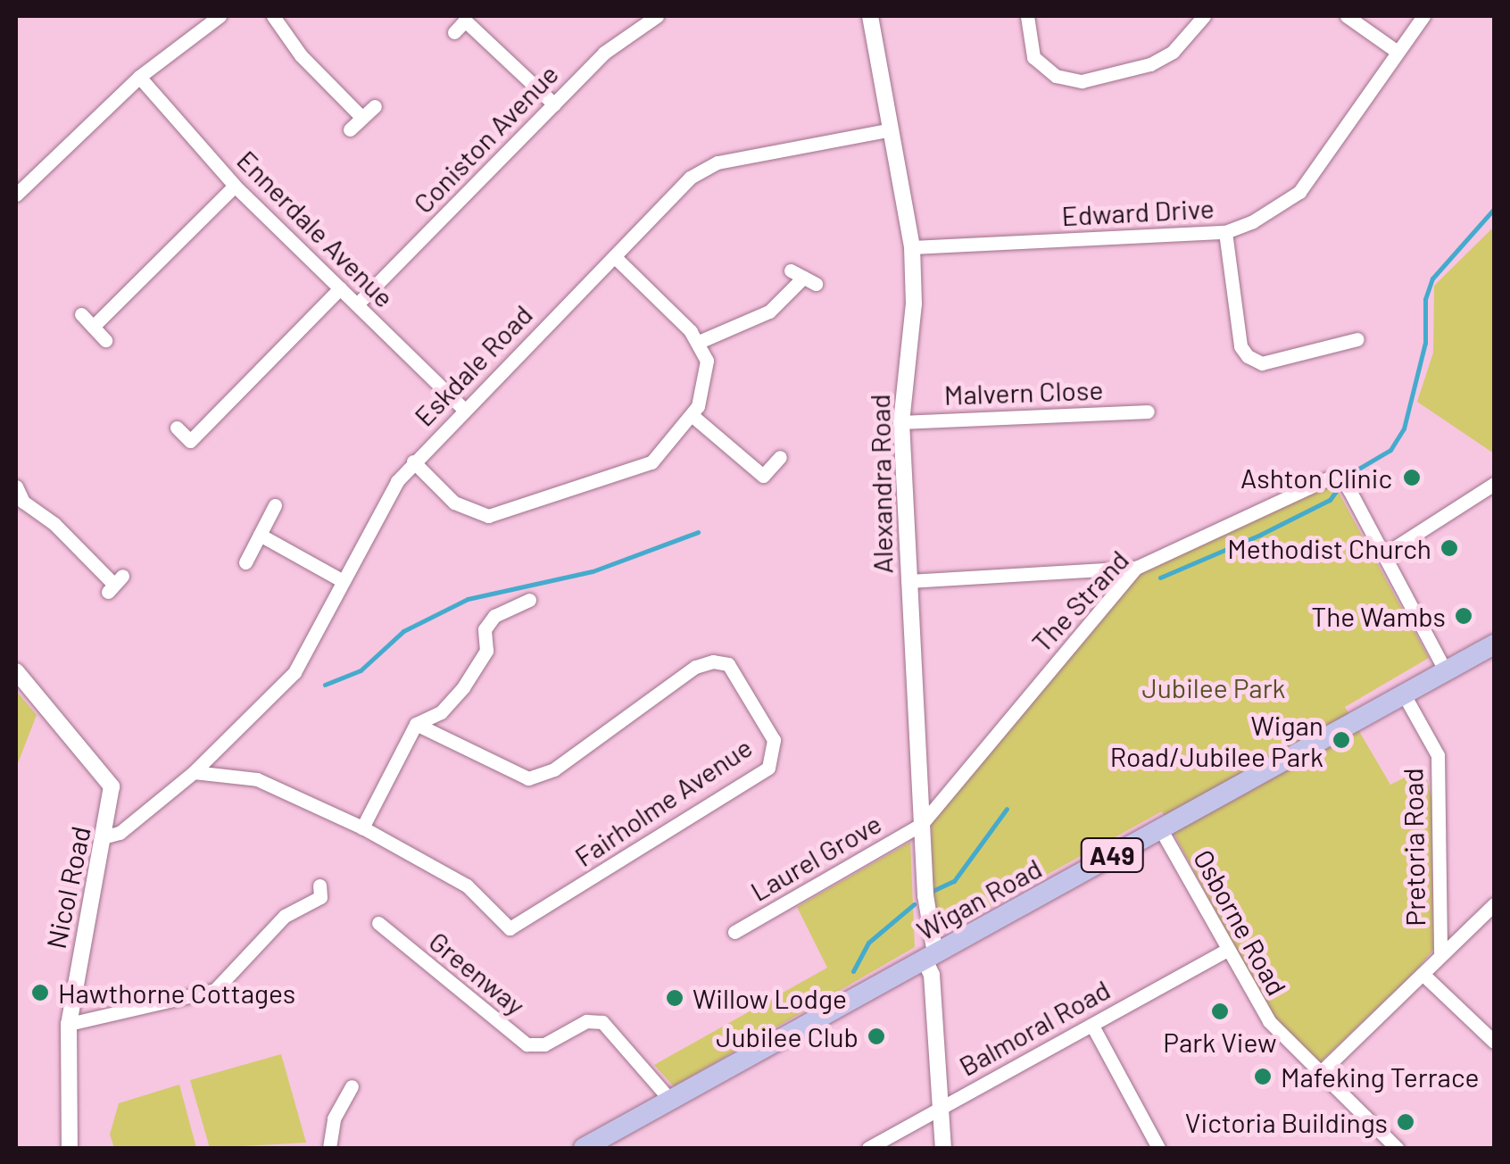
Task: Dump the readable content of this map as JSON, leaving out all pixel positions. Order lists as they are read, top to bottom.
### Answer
{
  "streets": {
    "main road": ["A49", "Wigan Road"],
    "street": [
      "Coniston Avenue",
      "Edward Drive",
      "Ennerdale Avenue",
      "Eskdale Road",
      "Malvern Close",
      "Alexandra Road",
      "The Strand",
      "Fairholme Avenue",
      "Pretoria Road",
      "Laurel Grove",
      "Nicol Road",
      "Osborne Road",
      "Greenway",
      "Balmoral Road"
    ]
  },
  "crossings": [
    ["Coniston Avenue", "Ennerdale Avenue"],
    ["Edward Drive", "Alexandra Road"],
    ["Ennerdale Avenue", "Eskdale Road"],
    ["Eskdale Road", "Alexandra Road"],
    ["Eskdale Road", "Fairholme Avenue"],
    ["Eskdale Road", "Nicol Road"],
    ["Malvern Close", "Alexandra Road"],
    ["Alexandra Road", "The Strand"],
    ["Alexandra Road", "Laurel Grove"],
    ["Alexandra Road", "Wigan Road"],
    ["Alexandra Road", "Balmoral Road"],
    ["The Strand", "Laurel Grove"],
    ["Pretoria Road", "Wigan Road"],
    ["Wigan Road", "Osborne Road"],
    ["Wigan Road", "Greenway"],
    ["Osborne Road", "Balmoral Road"]
  ],
  "parks": ["Jubilee Park"],
  "places": [
    "Ashton Clinic",
    "Methodist Church",
    "The Wambs",
    "Wigan Road/Jubilee Park",
    "Hawthorne Cottages",
    "Willow Lodge",
    "Park View",
    "Jubilee Club",
    "Mafeking Terrace",
    "Victoria Buildings"
  ]
}
